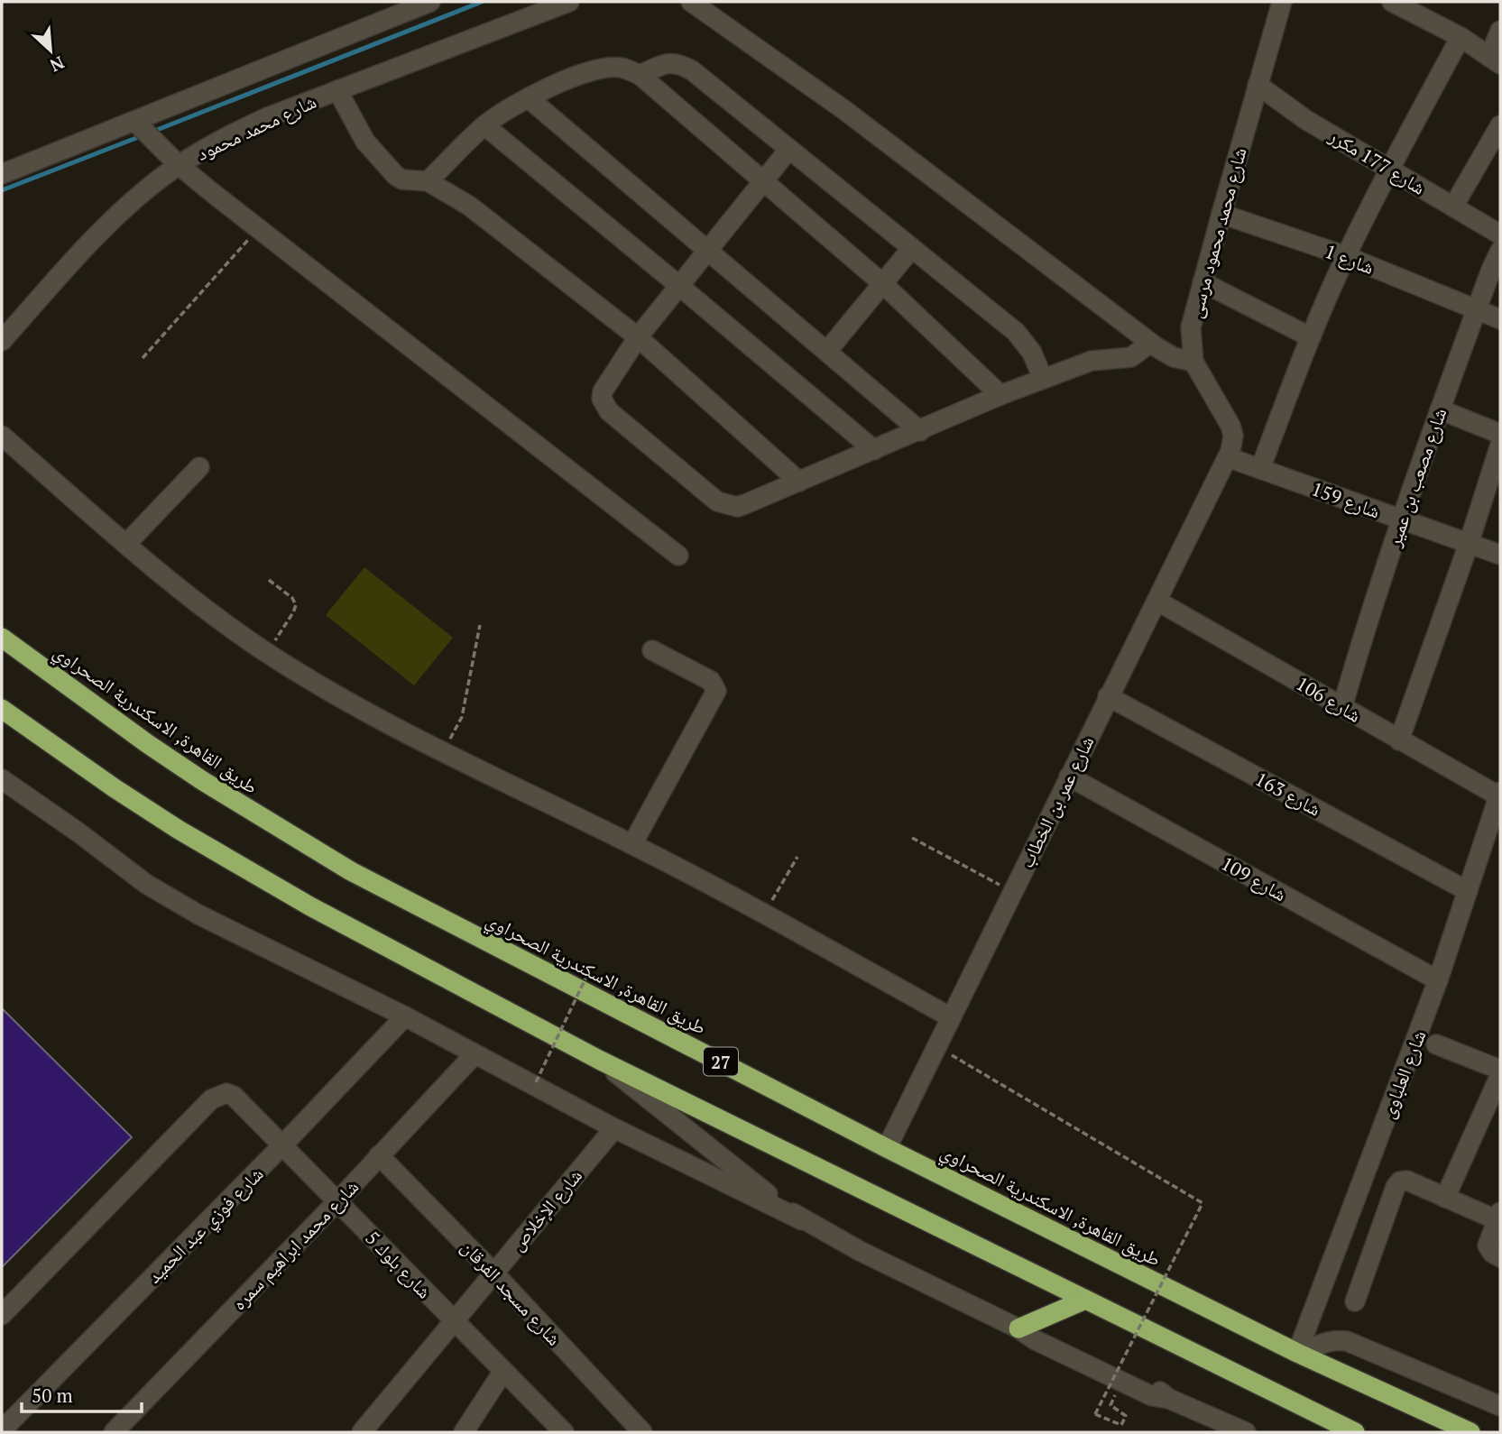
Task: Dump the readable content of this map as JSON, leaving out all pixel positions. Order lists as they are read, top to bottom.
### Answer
{
  "streets": {
    "highway": ["طريق القاهرة, الاسكندرية الصحراوي", "27"],
    "street": [
      "شارع محمد محمود",
      "شارع 177 مكرر",
      "شارع محمد محمود مرسى",
      "شارع 1",
      "شارع مصعب بن عمير",
      "شارع 159",
      "شارع 106",
      "شارع 163",
      "شارع عمر بن الخطاب",
      "شارع 109",
      "شارع العلباوى",
      "شارع الإخلاص",
      "شارع فوزي عبد الحميد",
      "شارع محمد ابراهيم سمره",
      "شارع بلوك 5",
      "شارع مسجد الفرقان"
    ]
  },
  "crossings": [
    ["شارع 177 مكرر", "شارع محمد محمود مرسى"],
    ["شارع محمد محمود مرسى", "شارع 1"],
    ["شارع محمد محمود مرسى", "شارع 159"],
    ["شارع محمد محمود مرسى", "شارع عمر بن الخطاب"],
    ["شارع 1", "شارع مصعب بن عمير"],
    ["شارع مصعب بن عمير", "شارع 159"],
    ["شارع مصعب بن عمير", "شارع 106"],
    ["شارع 159", "شارع عمر بن الخطاب"],
    ["شارع 106", "شارع عمر بن الخطاب"],
    ["شارع 106", "شارع العلباوى"],
    ["طريق القاهرة, الاسكندرية الصحراوي", "شارع عمر بن الخطاب"],
    ["طريق القاهرة, الاسكندرية الصحراوي", "شارع العلباوى"],
    ["شارع 163", "شارع عمر بن الخطاب"],
    ["شارع 163", "شارع العلباوى"],
    ["شارع عمر بن الخطاب", "شارع 109"],
    ["شارع 109", "شارع العلباوى"],
    ["شارع الإخلاص", "شارع بلوك 5"],
    ["شارع الإخلاص", "شارع مسجد الفرقان"],
    ["شارع فوزي عبد الحميد", "شارع بلوك 5"],
    ["شارع محمد ابراهيم سمره", "شارع بلوك 5"],
    ["شارع محمد ابراهيم سمره", "شارع مسجد الفرقان"]
  ],
  "scale_bar": "50 m",
  "north": "bottom right"
}
